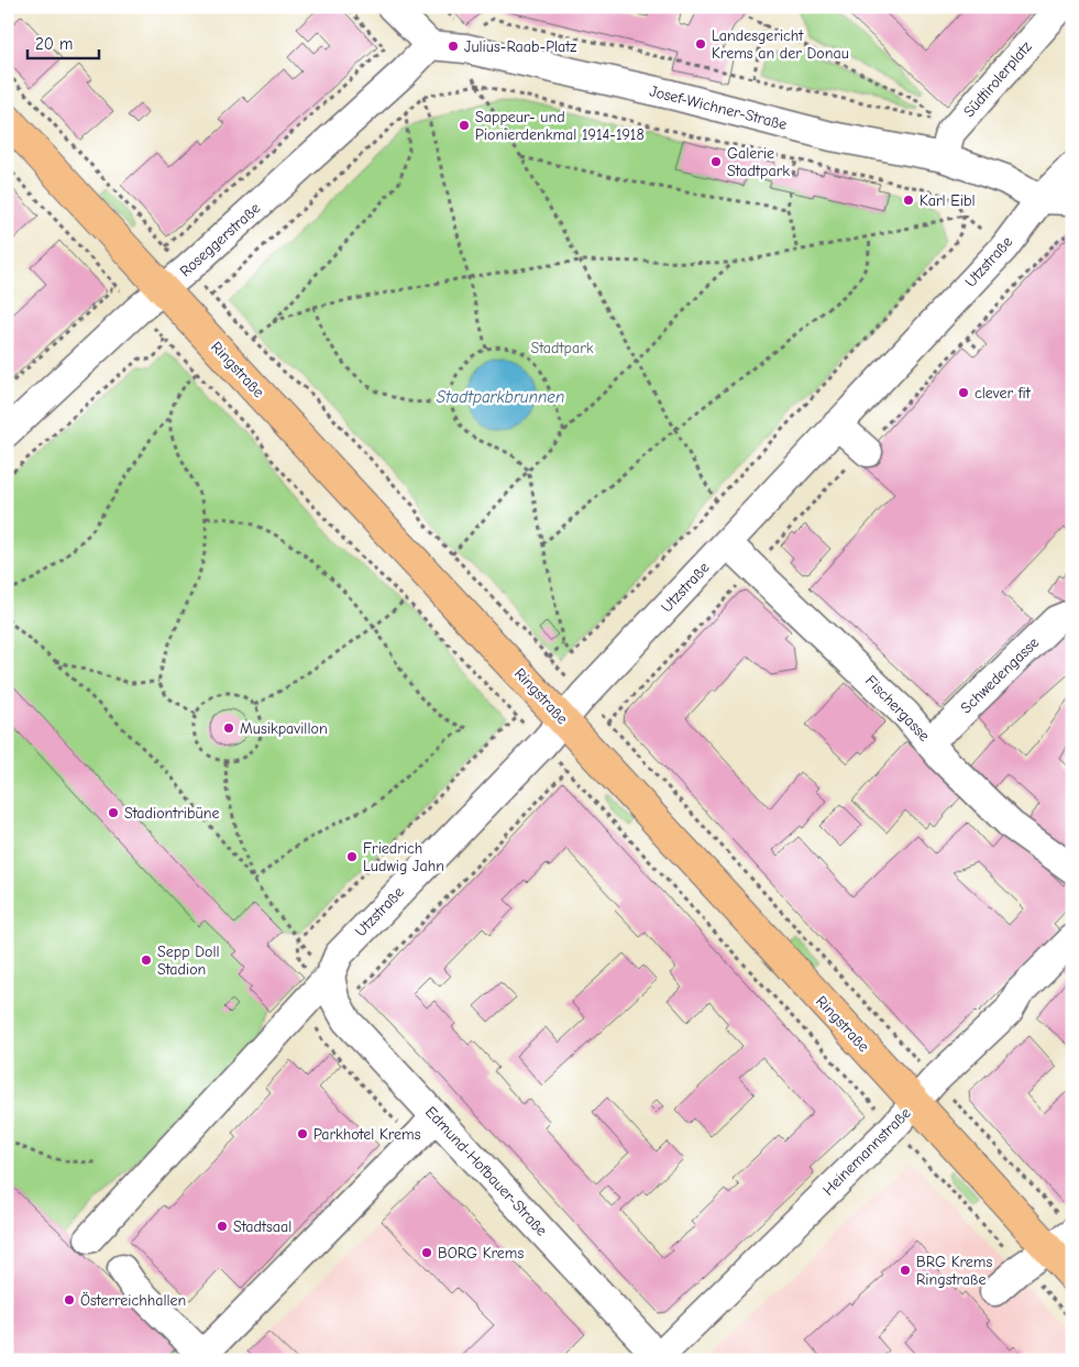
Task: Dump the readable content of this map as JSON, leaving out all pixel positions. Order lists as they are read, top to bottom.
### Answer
{
  "streets": {
    "main road": ["Ringstraße"],
    "street": [
      "Südtirolerplatz",
      "Josef-Wichner-Straße",
      "Roseggerstraße",
      "Utzstraße",
      "Schwedengasse",
      "Fischergasse",
      "Heinemannstraße",
      "Edmund-Hofbauer-Straße"
    ]
  },
  "crossings": [
    ["Südtirolerplatz", "Josef-Wichner-Straße"],
    ["Josef-Wichner-Straße", "Roseggerstraße"],
    ["Josef-Wichner-Straße", "Utzstraße"],
    ["Roseggerstraße", "Ringstraße"],
    ["Utzstraße", "Ringstraße"],
    ["Utzstraße", "Fischergasse"],
    ["Utzstraße", "Edmund-Hofbauer-Straße"],
    ["Ringstraße", "Heinemannstraße"],
    ["Schwedengasse", "Fischergasse"],
    ["Heinemannstraße", "Edmund-Hofbauer-Straße"]
  ],
  "water": ["Stadtparkbrunnen"],
  "parks": ["Stadtpark"],
  "places": [
    "Landesgericht Krems an der Donau",
    "Julius-Raab-Platz",
    "Sappeur- und Pionierdenkmal 1914-1918",
    "Galerie Stadtpark",
    "Karl Eibl",
    "clever fit",
    "Musikpavillon",
    "Stadiontribüne",
    "Friedrich Ludwig Jahn",
    "Sepp Doll Stadion",
    "Parkhotel Krems",
    "Stadtsaal",
    "BORG Krems",
    "BRG Krems Ringstraße",
    "Österreichhallen"
  ],
  "scale_bar": "20 m"
}
